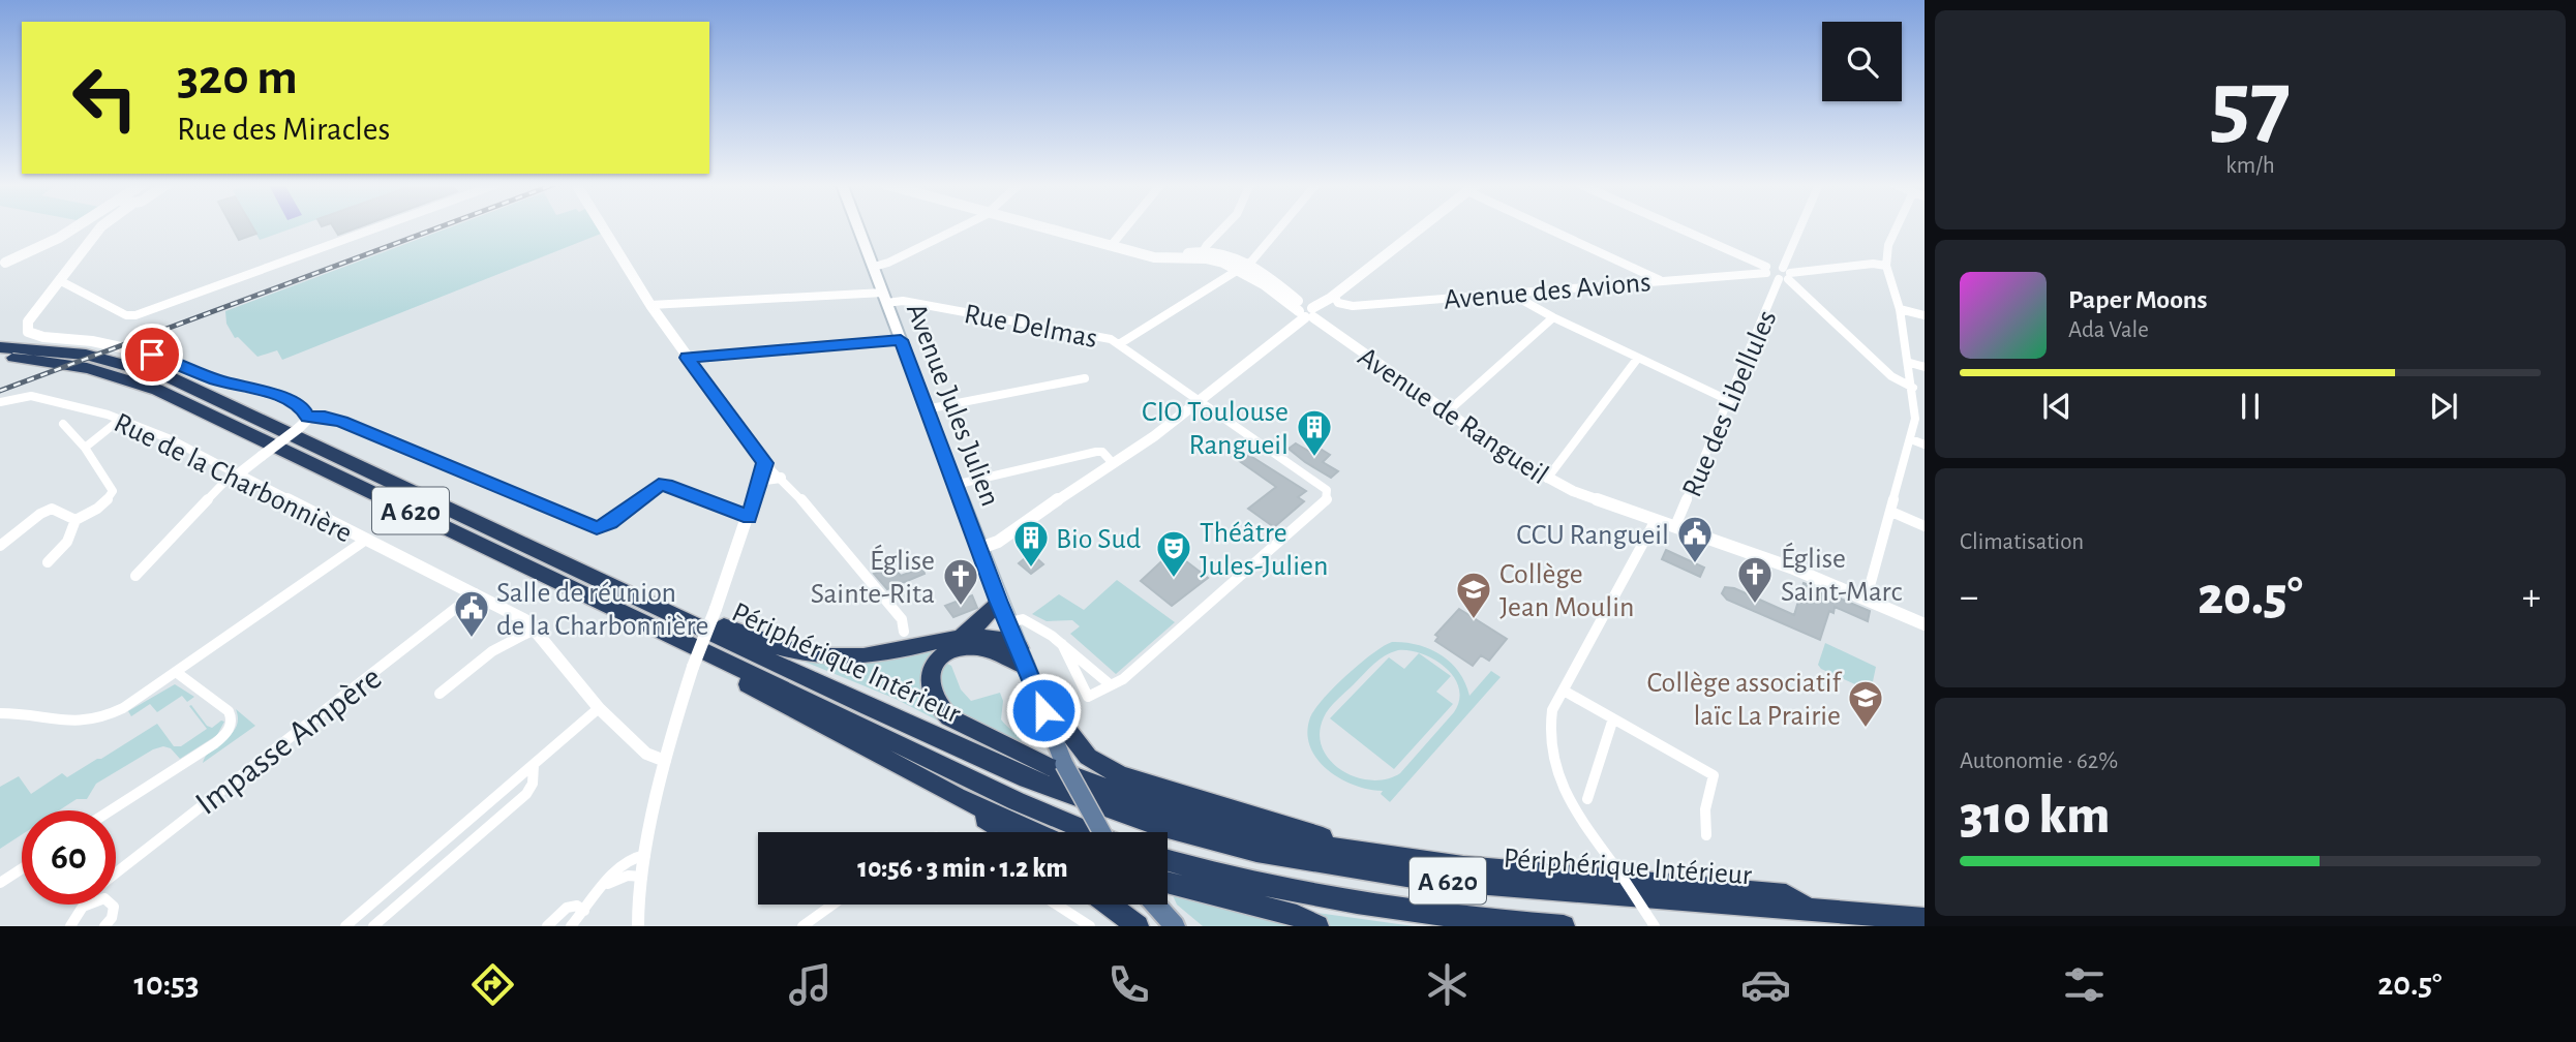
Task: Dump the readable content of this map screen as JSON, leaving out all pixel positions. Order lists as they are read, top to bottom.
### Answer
{
  "streets": {
    "highway": ["A 620", "Périphérique Intérieur"],
    "main road": ["Avenue Jules Julien"],
    "street": [
      "Avenue des Avions",
      "Rue Delmas",
      "Rue des Libellules",
      "Avenue de Rangueil",
      "Rue de la Charbonnière",
      "Impasse Ampère"
    ]
  },
  "crossings": [
    ["Rue Delmas", "Avenue Jules Julien"],
    ["Rue des Libellules", "Avenue de Rangueil"],
    ["Rue de la Charbonnière", "Impasse Ampère"]
  ],
  "places": {
    "building": ["CIO Toulouse Rangueil", "Bio Sud"],
    "public building": ["CCU Rangueil", "Salle de réunion de la Charbonnière"],
    "theatre": ["Théâtre Jules-Julien"],
    "church": ["Église Saint-Marc", "Église Sainte-Rita"],
    "school or university": ["Collège Jean Moulin", "Collège associatif laïc La Prairie"]
  },
  "page": {
    "tile": [
      ["57", "km/h"],
      "Climatisation",
      ["Autonomie · 62%", "310 km"]
    ],
    "turn": ["320 m", "Rue des Miracles"],
    "song": ["Paper Moons", "Ada Vale"],
    "heat": ["−", "20.5°", "+"],
    "limit": "60",
    "trip": "10:56 · 3 min · 1.2 km",
    "tabs": ["10:53", "20.5°"]
  }
}
